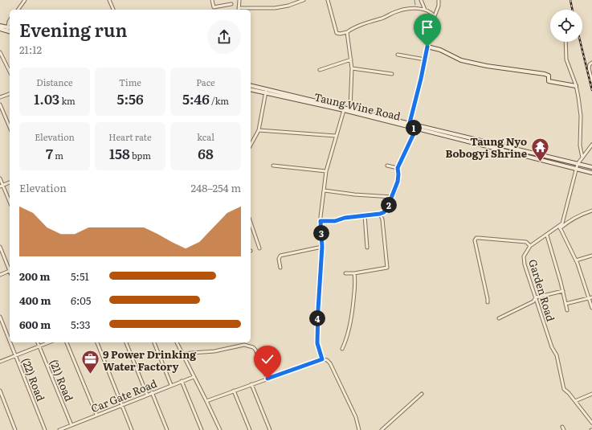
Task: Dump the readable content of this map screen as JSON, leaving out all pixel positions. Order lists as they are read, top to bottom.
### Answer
{
  "streets": {
    "main road": ["Taung Wine Road"],
    "street": [
      "Garden Road",
      "(22) Road",
      "(21) Road",
      "Car Gate Road"
    ]
  },
  "crossings": [
    ["Taung Wine Road", "Garden Road"],
    ["(21) Road", "Car Gate Road"]
  ],
  "places": {
    "temple": ["Taung Nyo Bobogyi Shrine"],
    "office": ["9 Power Drinking Water Factory"]
  },
  "page": {
    "heading": ["Evening run", "21:12"],
    "stats": [
      ["Distance", "1.03 km"],
      ["Time", "5:56"],
      ["Pace", "5:46 /km"],
      ["Elevation", "7 m"],
      ["Heart rate", "158 bpm"],
      ["kcal", "68"]
    ],
    "pins": [
      "1",
      "2",
      "3",
      "4"
    ],
    "chart": ["Elevation", "248–254 m"],
    "list": [
      {
        "name": "200 m",
        "note": "5:51"
      },
      {
        "name": "400 m",
        "note": "6:05"
      },
      {
        "name": "600 m",
        "note": "5:33"
      }
    ]
  }
}
